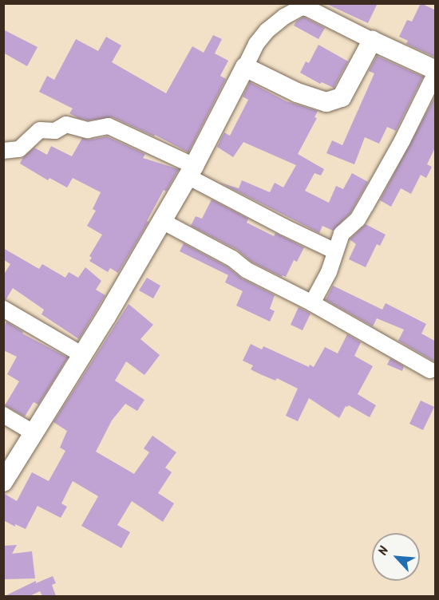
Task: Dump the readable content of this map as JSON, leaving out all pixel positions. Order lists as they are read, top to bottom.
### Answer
{
  "north": "top left"
}
